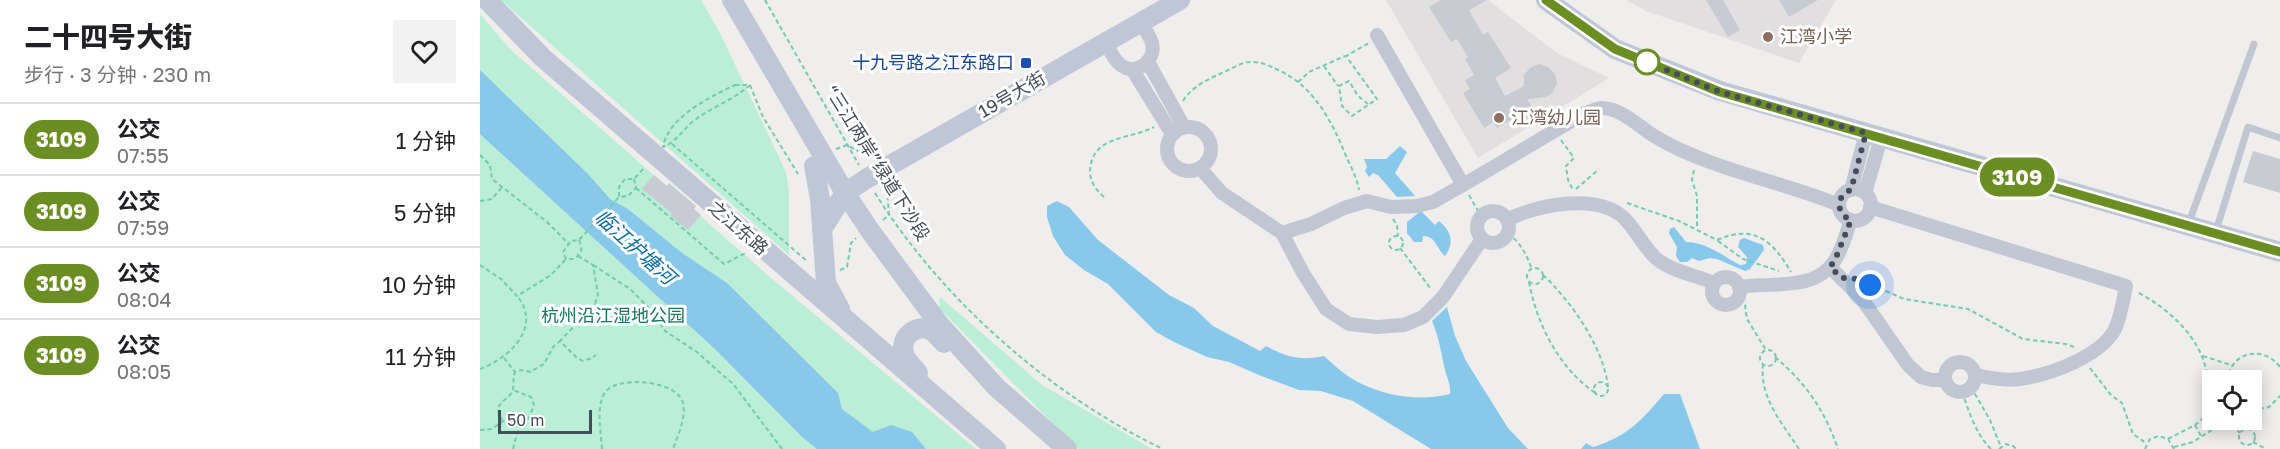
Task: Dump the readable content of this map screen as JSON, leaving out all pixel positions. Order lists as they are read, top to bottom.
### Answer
{
  "streets": {
    "main road": ["19号大街", "之江东路"],
    "path": ["“三江两岸”绿道下沙段"]
  },
  "crossings": [
    ["19号大街", "“三江两岸”绿道下沙段"]
  ],
  "water": ["临江护塘河"],
  "parks": ["杭州沿江湿地公园"],
  "places": {
    "other": ["江湾小学", "江湾幼儿园"],
    "transit": ["十九号路之江东路口"]
  },
  "lines": ["bus line 3109"],
  "scale_bar": "50 m",
  "page": {
    "heading": ["二十四号大街", "步行 · 3 分钟 · 230 m"],
    "on_map": "3109",
    "list": [
      {
        "mark": "3109",
        "name": "公交",
        "note": "07:55",
        "value": "1 分钟"
      },
      {
        "mark": "3109",
        "name": "公交",
        "note": "07:59",
        "value": "5 分钟"
      },
      {
        "mark": "3109",
        "name": "公交",
        "note": "08:04",
        "value": "10 分钟"
      },
      {
        "mark": "3109",
        "name": "公交",
        "note": "08:05",
        "value": "11 分钟"
      }
    ],
    "scale": "50 m"
  }
}
